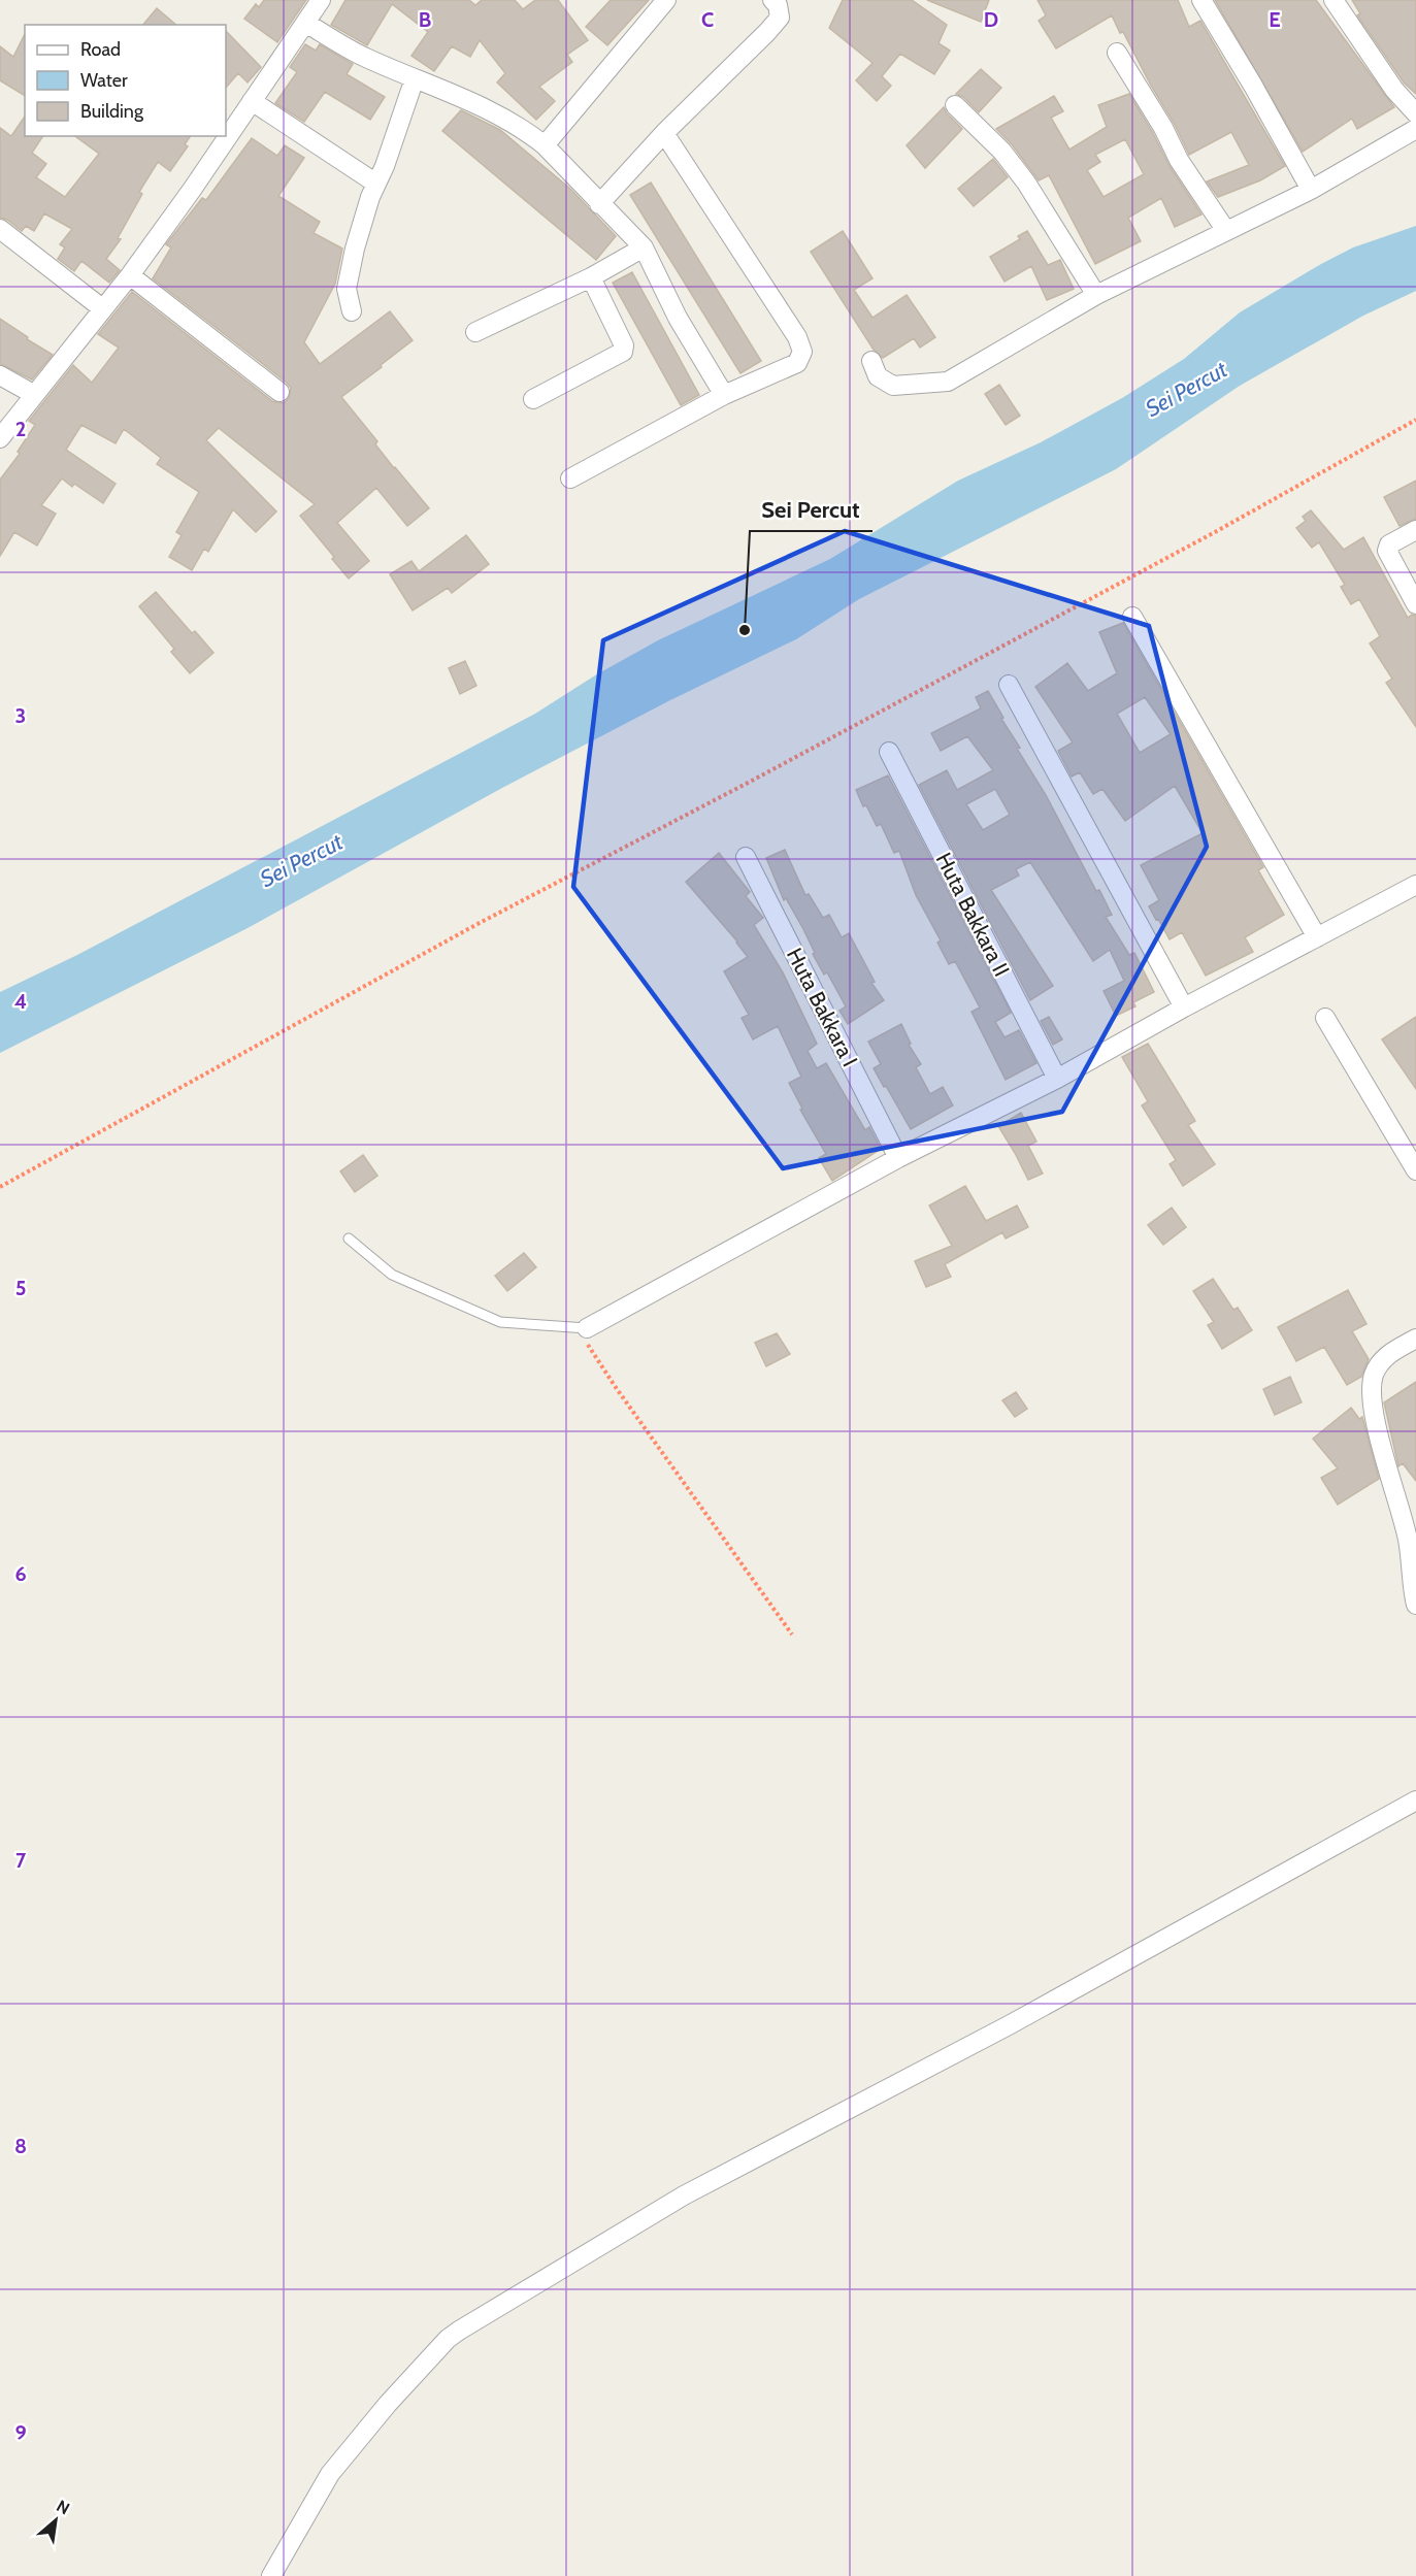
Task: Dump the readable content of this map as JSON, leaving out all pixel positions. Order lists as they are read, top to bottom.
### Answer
{
  "streets": {
    "street": ["Huta Bakkara II", "Huta Bakkara I"]
  },
  "water": ["Sei Percut"],
  "places": ["Sei Percut"],
  "legend": ["Road", "Water", "Building"],
  "north": "top right",
  "grid": {
    "columns": [
      "B",
      "C",
      "D",
      "E"
    ],
    "rows": [
      "2",
      "3",
      "4",
      "5",
      "6",
      "7",
      "8",
      "9"
    ]
  }
}
